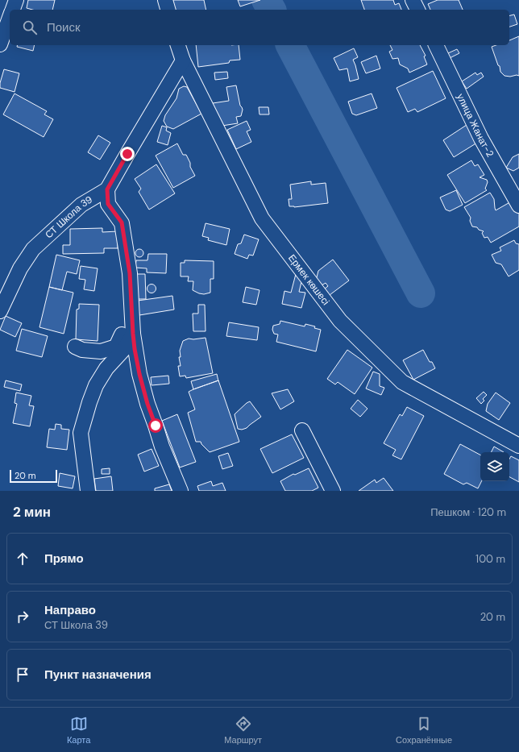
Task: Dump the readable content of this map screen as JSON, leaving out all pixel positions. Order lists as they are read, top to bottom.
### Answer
{
  "streets": {
    "street": ["улица Жанат-2", "СТ Школа 39", "Ермек көшесі"]
  },
  "crossings": [
    ["СТ Школа 39", "Ермек көшесі"]
  ],
  "scale_bar": "20 m",
  "page": {
    "search": "Поиск",
    "scale": "20 m",
    "heading": ["2 мин", "Пешком · 120 m"],
    "list": [
      ["Прямо", "100 m"],
      ["Направо", "СТ Школа 39", "20 m"],
      "Пункт назначения"
    ],
    "nav": ["Карта", "Маршрут", "Сохранённые"]
  }
}
